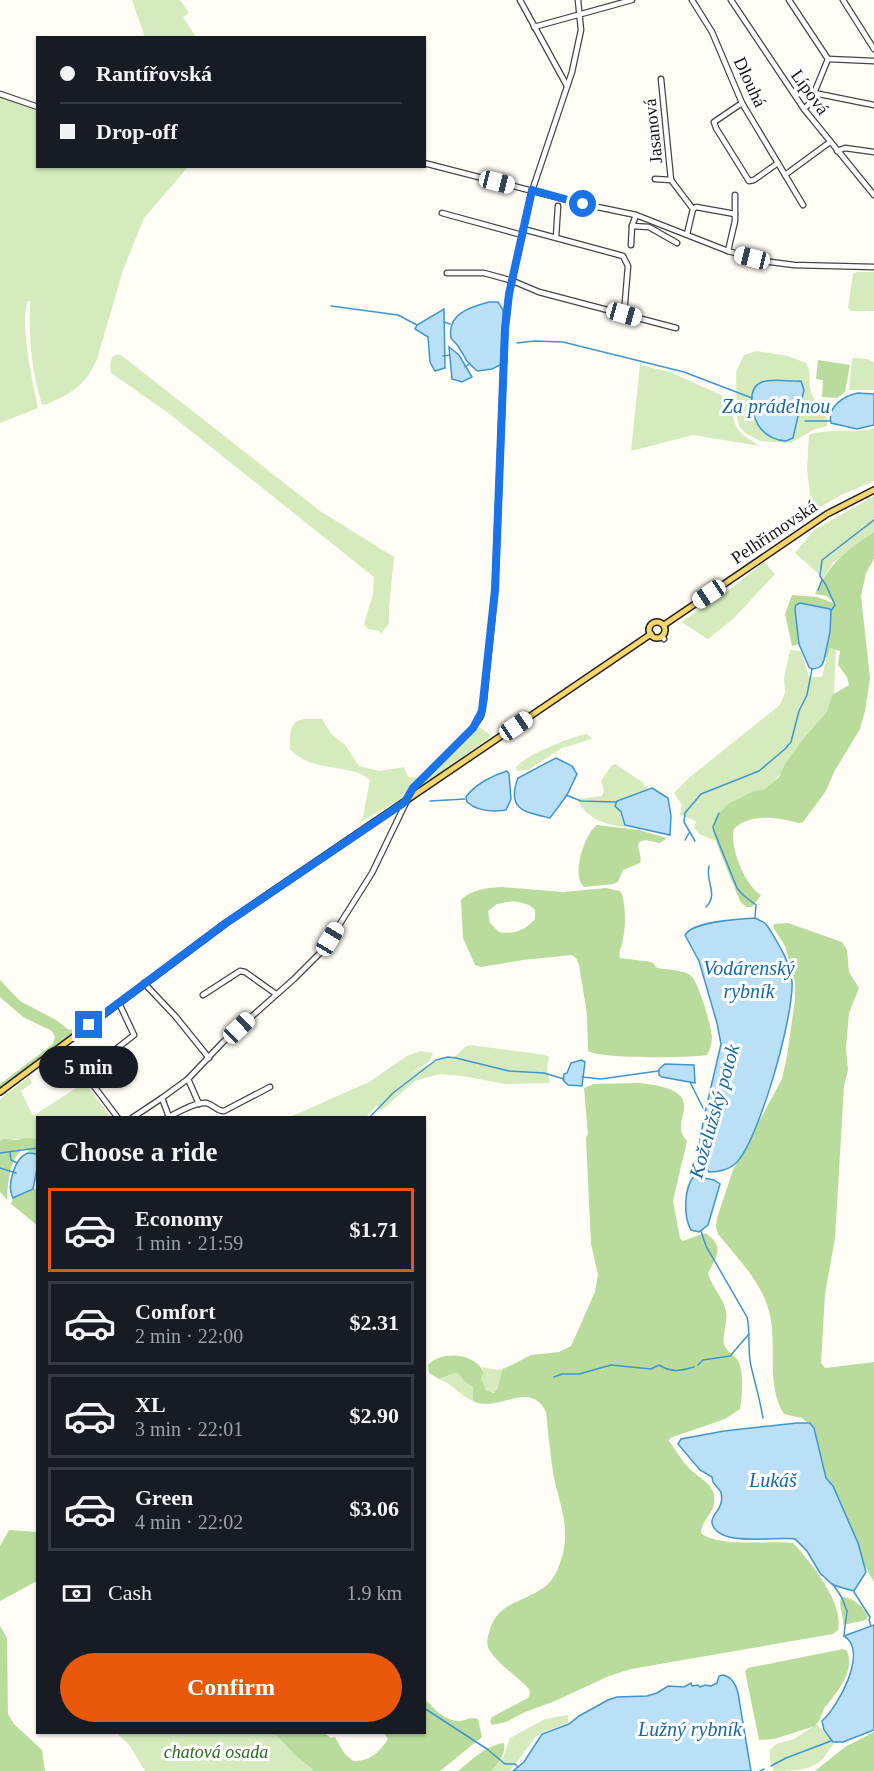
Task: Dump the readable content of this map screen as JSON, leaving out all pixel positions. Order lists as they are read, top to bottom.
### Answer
{
  "streets": {
    "main road": ["Pelhřimovská"],
    "street": ["Dlouhá", "Lípová", "Jasanová"]
  },
  "water": [
    "Za prádelnou",
    "Vodárenský rybník",
    "Koželužský potok",
    "Lukáš",
    "Lužný rybník"
  ],
  "parks": ["chatová osada"],
  "page": {
    "banner": ["Rantířovská", "Drop-off"],
    "bubble": "5 min",
    "heading": "Choose a ride",
    "list": [
      {
        "name": "Economy",
        "note": "1 min · 21:59",
        "value": "$1.71"
      },
      {
        "name": "Comfort",
        "note": "2 min · 22:00",
        "value": "$2.31"
      },
      {
        "name": "XL",
        "note": "3 min · 22:01",
        "value": "$2.90"
      },
      {
        "name": "Green",
        "note": "4 min · 22:02",
        "value": "$3.06"
      }
    ],
    "pay": ["Cash", "1.9 km"],
    "buttons": "Confirm"
  }
}
